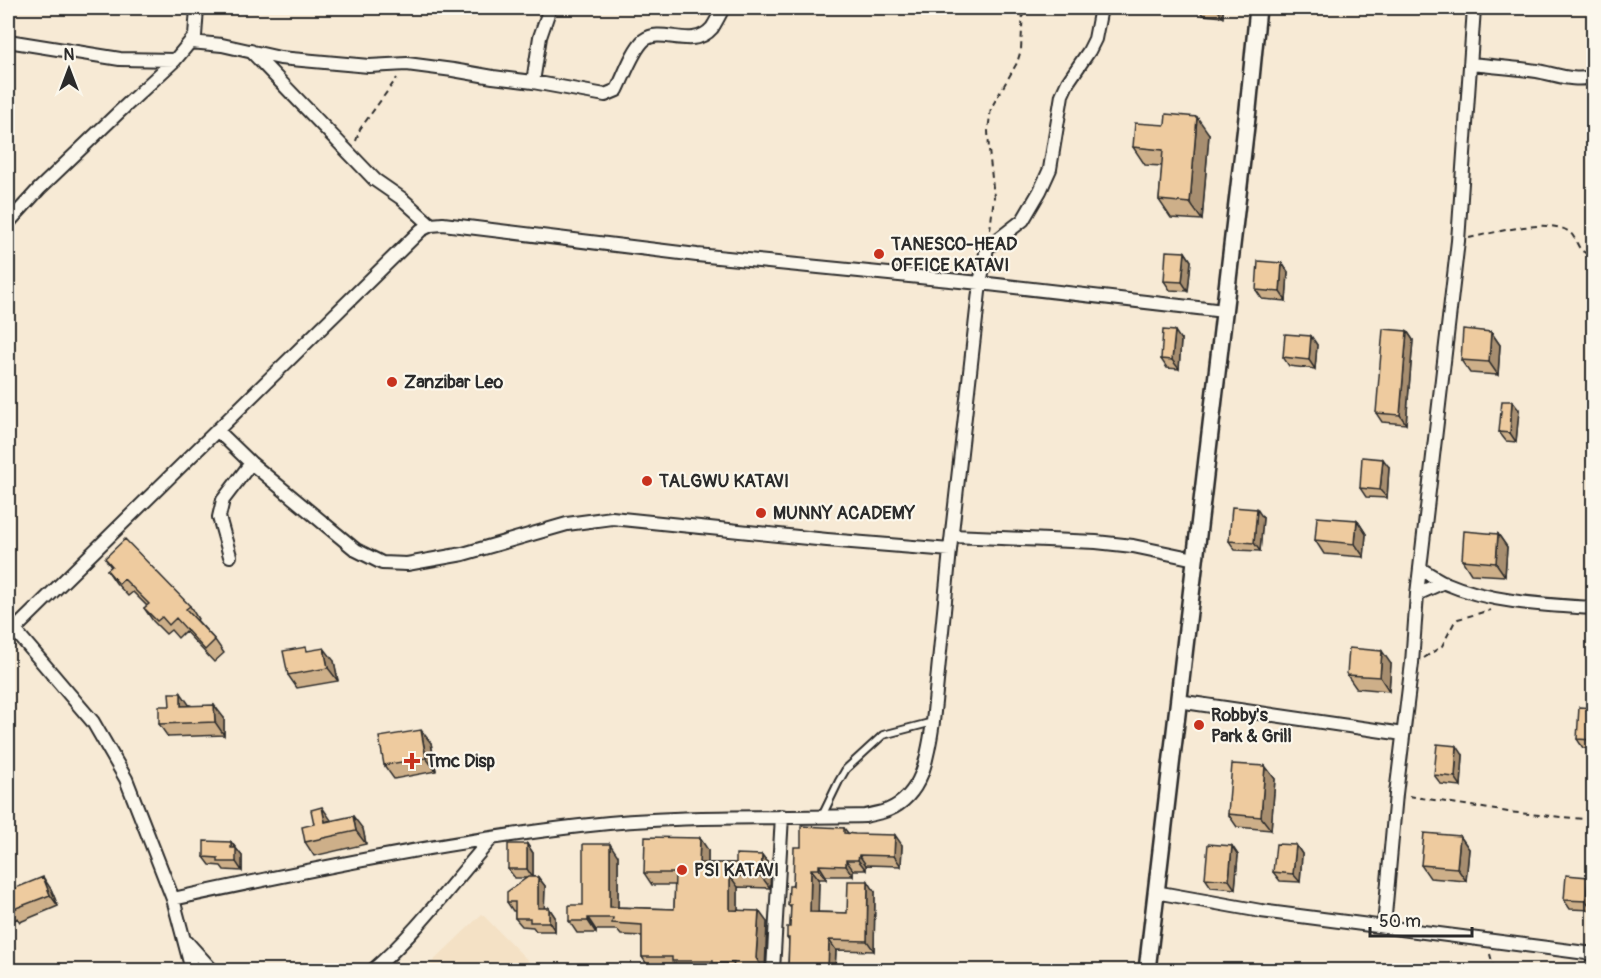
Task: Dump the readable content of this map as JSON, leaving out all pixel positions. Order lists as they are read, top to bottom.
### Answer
{
  "places": {
    "other": [
      "TANESCO-HEAD OFFICE KATAVI",
      "Zanzibar Leo",
      "TALGWU KATAVI",
      "MUNNY ACADEMY",
      "Robby's Park & Grill",
      "PSI KATAVI"
    ],
    "health": ["Tmc Disp"]
  },
  "scale_bar": "50 m",
  "north": "top"
}
